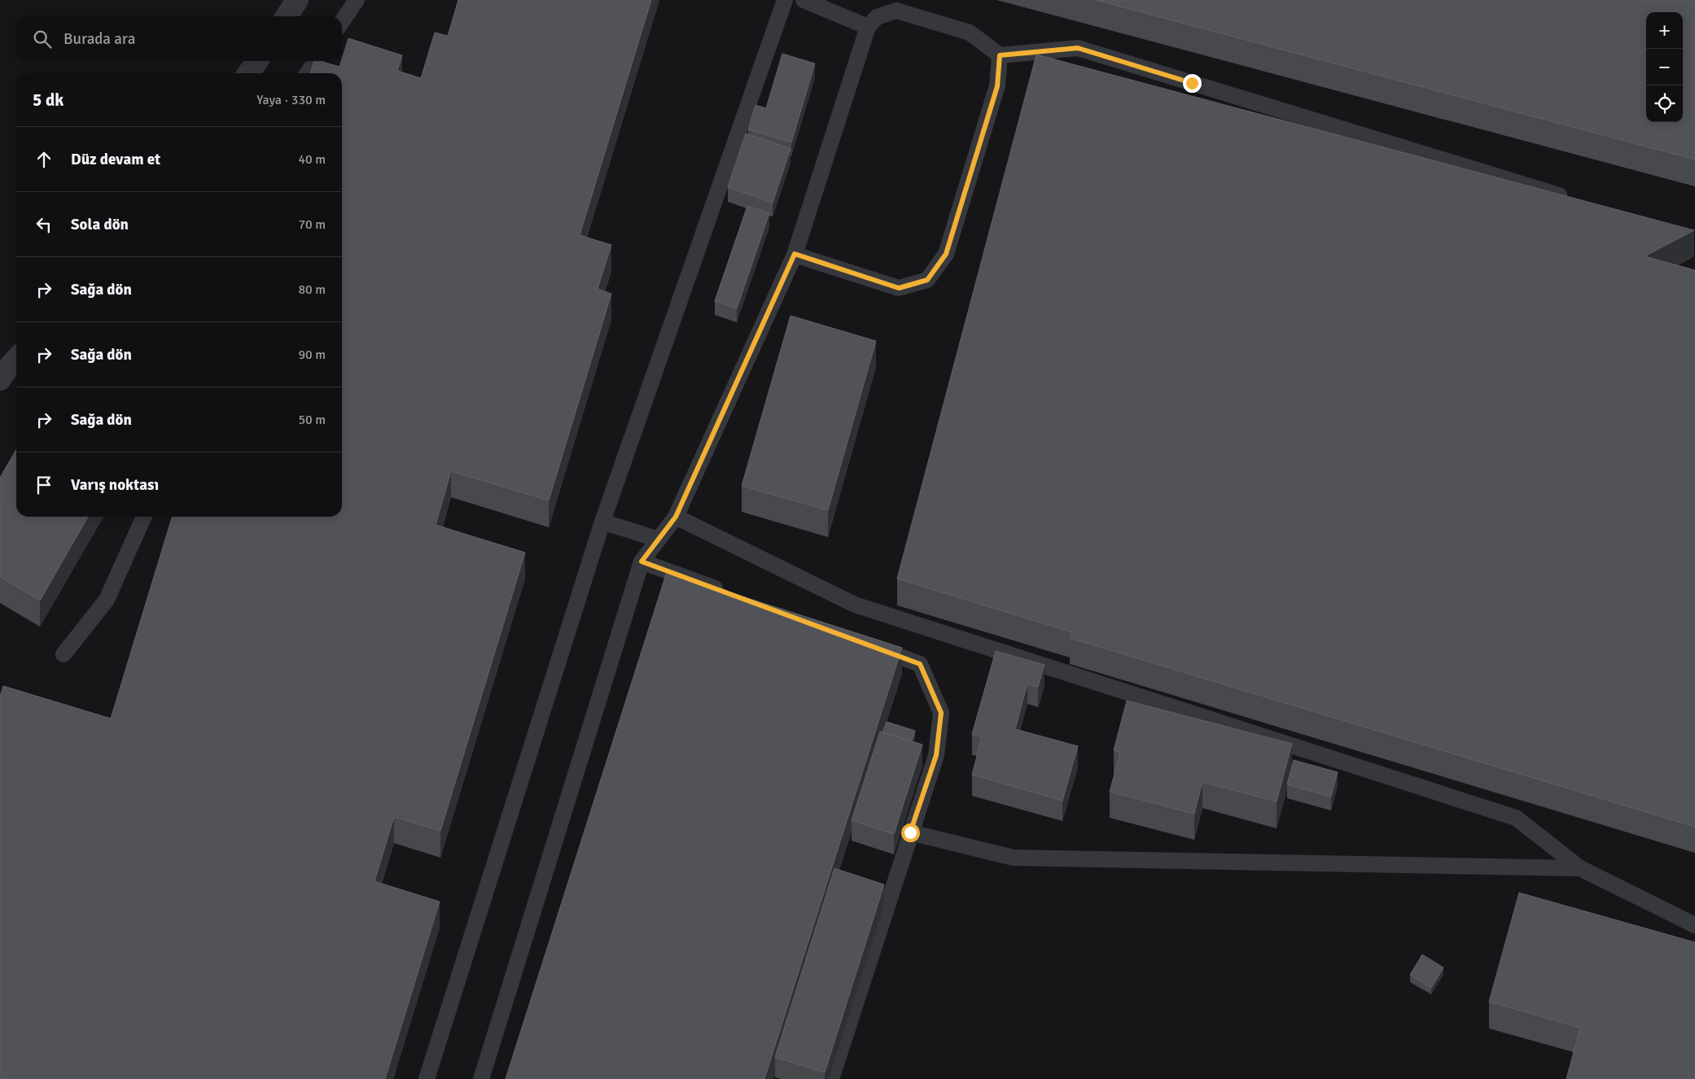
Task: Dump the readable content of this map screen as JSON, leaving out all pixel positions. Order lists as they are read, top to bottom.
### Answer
{
  "page": {
    "map_buttons": ["+", "−"],
    "search": "Burada ara",
    "heading": ["5 dk", "Yaya · 330 m"],
    "list": [
      ["Düz devam et", "40 m"],
      ["Sola dön", "70 m"],
      ["Sağa dön", "80 m"],
      ["Sağa dön", "90 m"],
      ["Sağa dön", "50 m"],
      "Varış noktası"
    ]
  }
}
